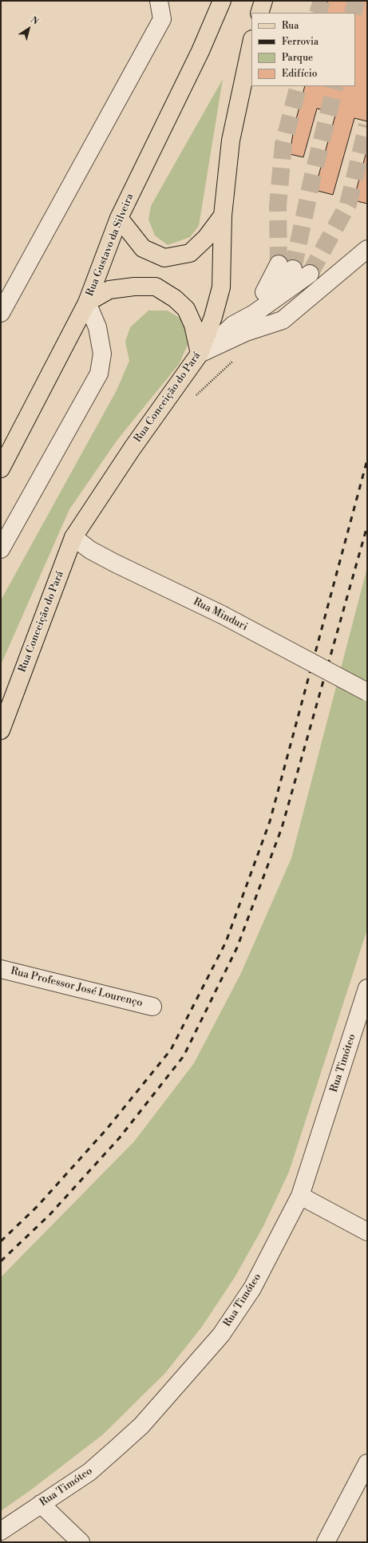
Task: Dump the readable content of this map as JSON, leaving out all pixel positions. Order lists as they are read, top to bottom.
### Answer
{
  "streets": {
    "main road": ["Rua Gustavo da Silveira", "Rua Conceição do Pará"],
    "street": ["Rua Minduri", "Rua Professor José Lourenço", "Rua Timóteo"]
  },
  "crossings": [
    ["Rua Conceição do Pará", "Rua Minduri"]
  ],
  "legend": [
    "Rua",
    "Ferrovia",
    "Parque",
    "Edifício"
  ],
  "north": "top right"
}
